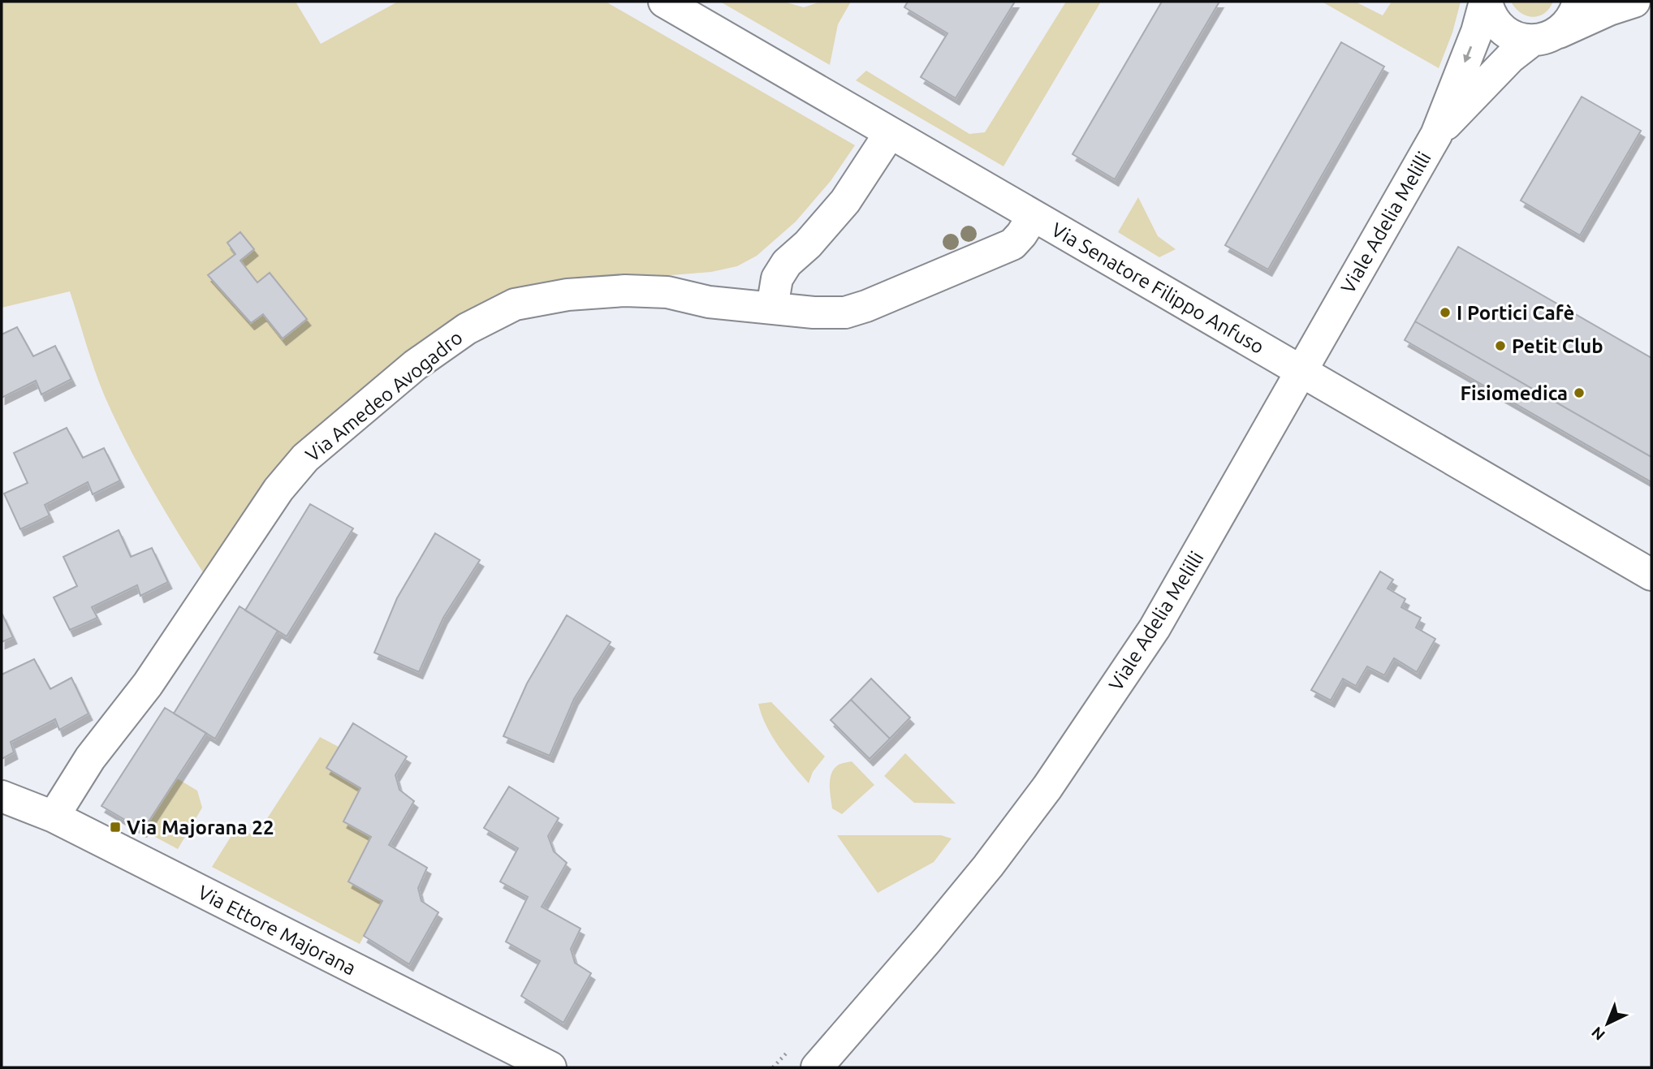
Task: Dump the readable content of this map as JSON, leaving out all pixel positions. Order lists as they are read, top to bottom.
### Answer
{
  "streets": {
    "street": [
      "Viale Adelia Melilli",
      "Via Senatore Filippo Anfuso",
      "Via Amedeo Avogadro",
      "Via Ettore Majorana"
    ]
  },
  "crossings": [
    ["Viale Adelia Melilli", "Via Senatore Filippo Anfuso"],
    ["Via Senatore Filippo Anfuso", "Via Amedeo Avogadro"],
    ["Via Amedeo Avogadro", "Via Ettore Majorana"]
  ],
  "places": {
    "other": ["I Portici Cafè", "Petit Club", "Fisiomedica"],
    "transit": ["Via Majorana 22"]
  },
  "north": "bottom left"
}
